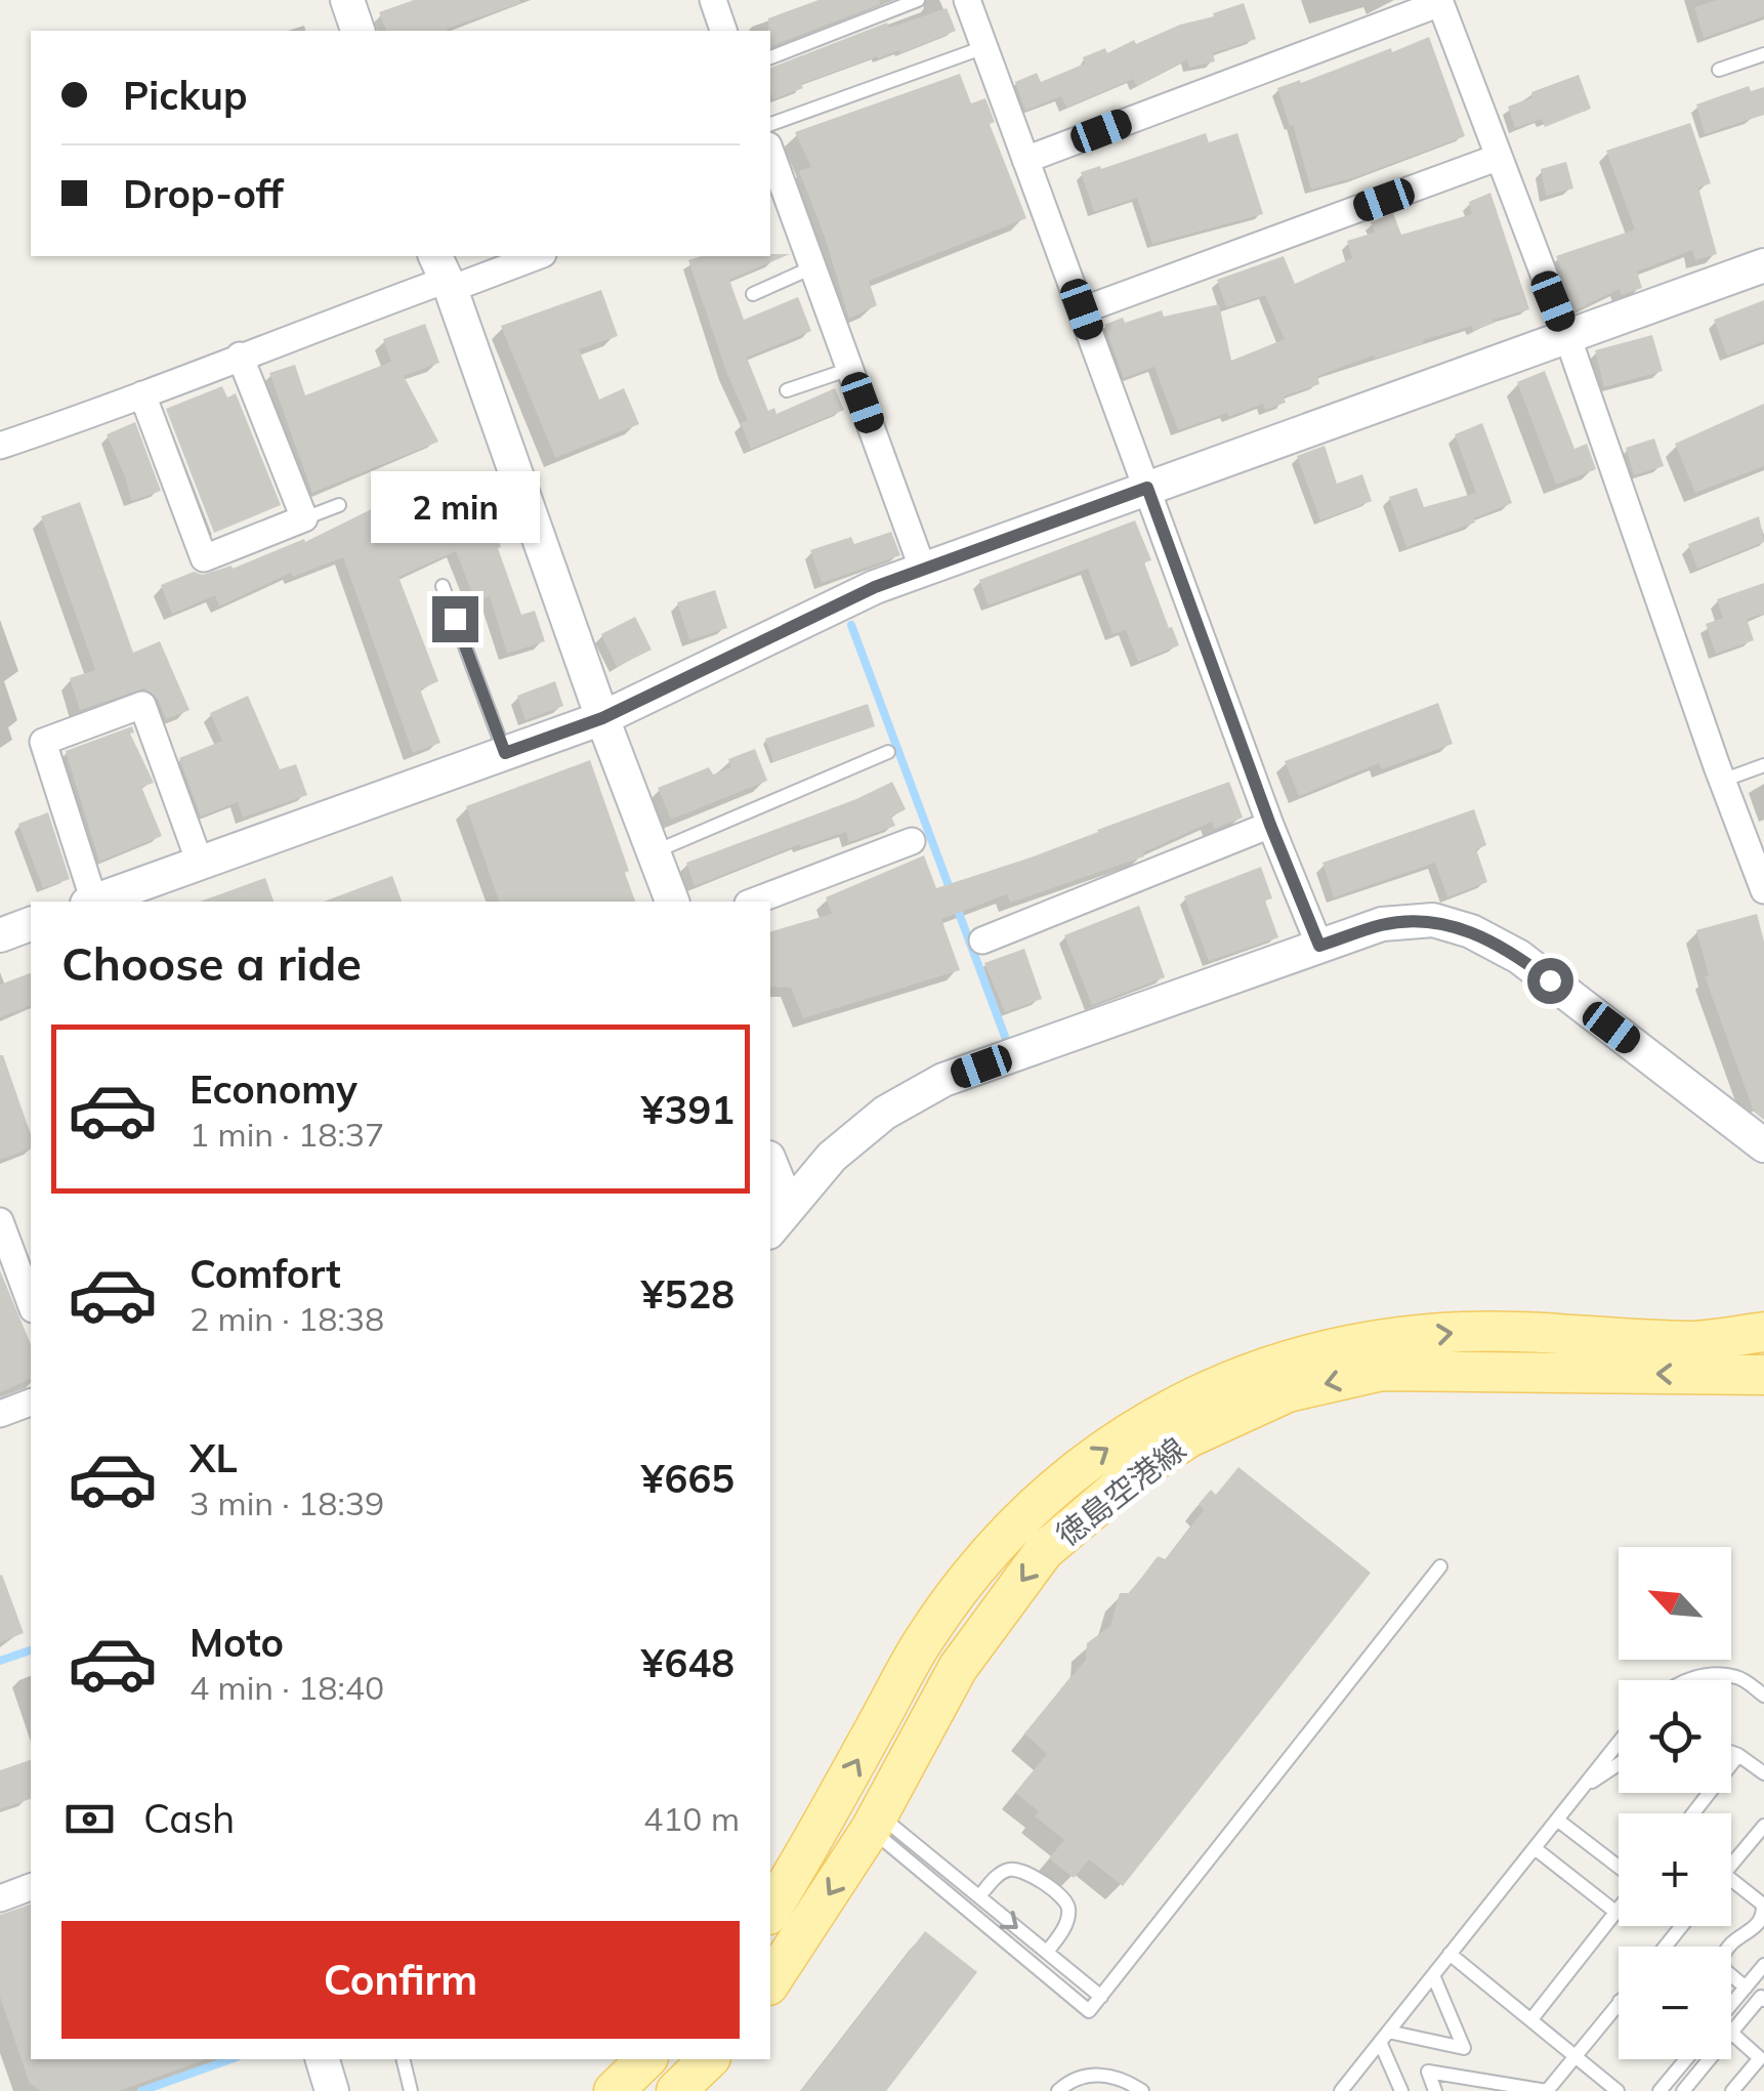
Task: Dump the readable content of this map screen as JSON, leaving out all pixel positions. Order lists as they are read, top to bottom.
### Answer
{
  "streets": {
    "main road": ["徳島空港線"]
  },
  "north": "top left",
  "page": {
    "banner": ["Pickup", "Drop-off"],
    "bubble": "2 min",
    "heading": "Choose a ride",
    "list": [
      {
        "name": "Economy",
        "note": "1 min · 18:37",
        "value": "¥391"
      },
      {
        "name": "Comfort",
        "note": "2 min · 18:38",
        "value": "¥528"
      },
      {
        "name": "XL",
        "note": "3 min · 18:39",
        "value": "¥665"
      },
      {
        "name": "Moto",
        "note": "4 min · 18:40",
        "value": "¥648"
      }
    ],
    "map_buttons": ["+", "−"],
    "pay": ["Cash", "410 m"],
    "buttons": "Confirm"
  }
}
